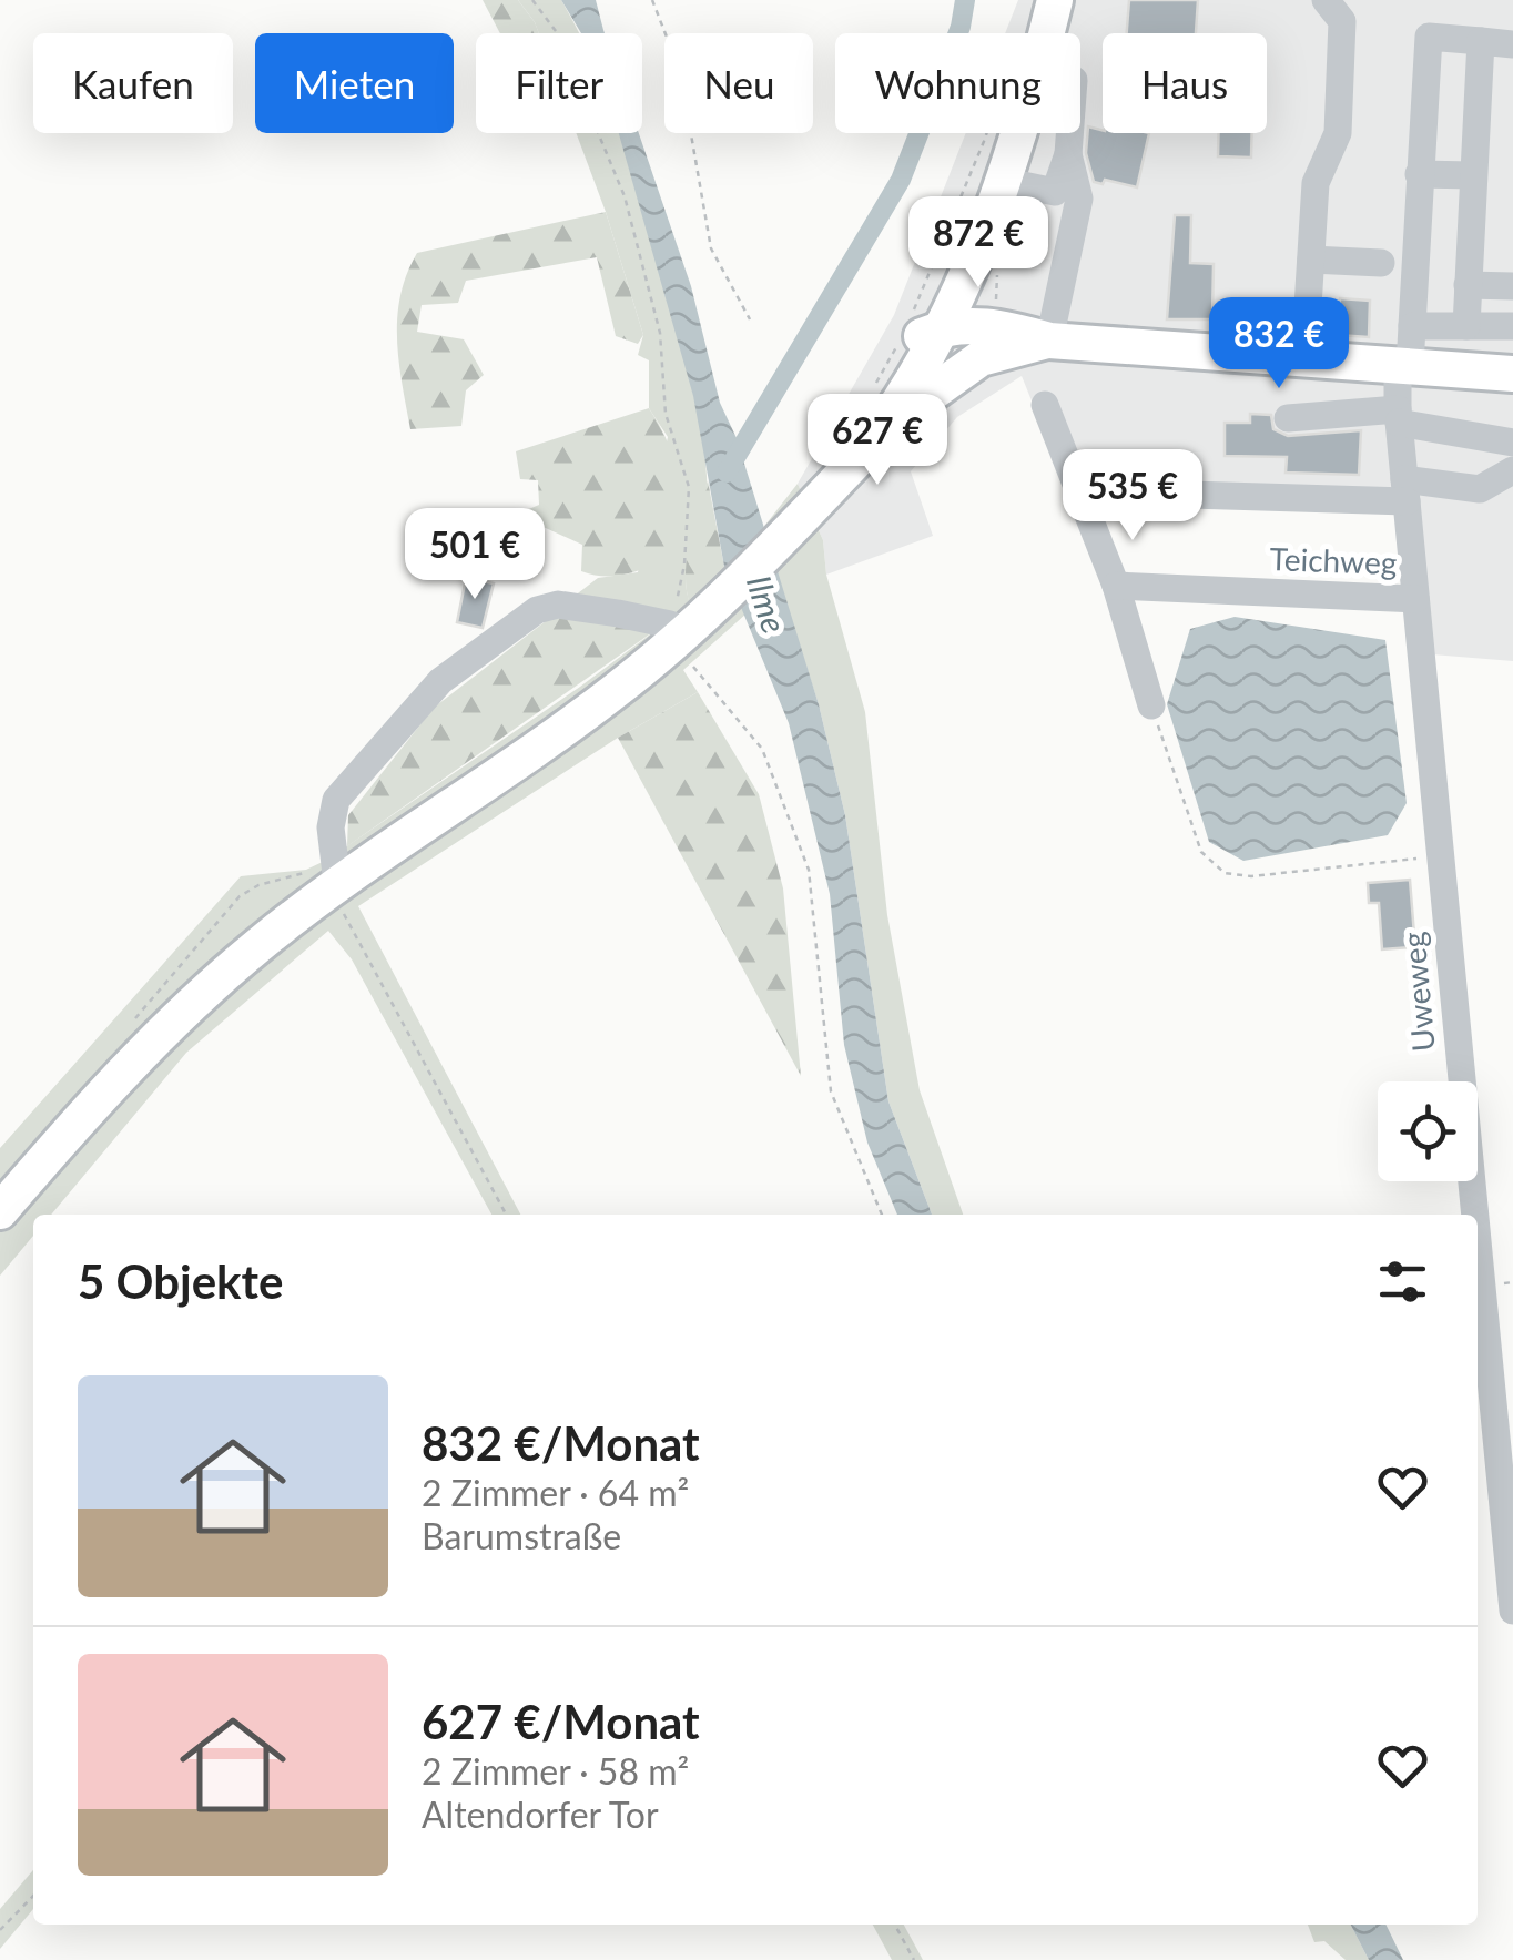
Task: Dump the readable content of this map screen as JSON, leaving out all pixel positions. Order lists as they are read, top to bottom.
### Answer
{
  "streets": {
    "street": ["Teichweg", "Uweweg"]
  },
  "crossings": [
    ["Teichweg", "Uweweg"]
  ],
  "water": ["Ilme"],
  "page": {
    "chip": [
      "Kaufen",
      "Mieten",
      "Filter",
      "Neu",
      "Wohnung",
      "Haus"
    ],
    "price": [
      "872 €",
      "832 €",
      "627 €",
      "535 €",
      "501 €"
    ],
    "heading": "5 Objekte",
    "list": [
      {
        "name": "832 €/Monat",
        "note": "2 Zimmer · 64 m² · Barumstraße"
      },
      {
        "name": "627 €/Monat",
        "note": "2 Zimmer · 58 m² · Altendorfer Tor"
      }
    ]
  }
}
